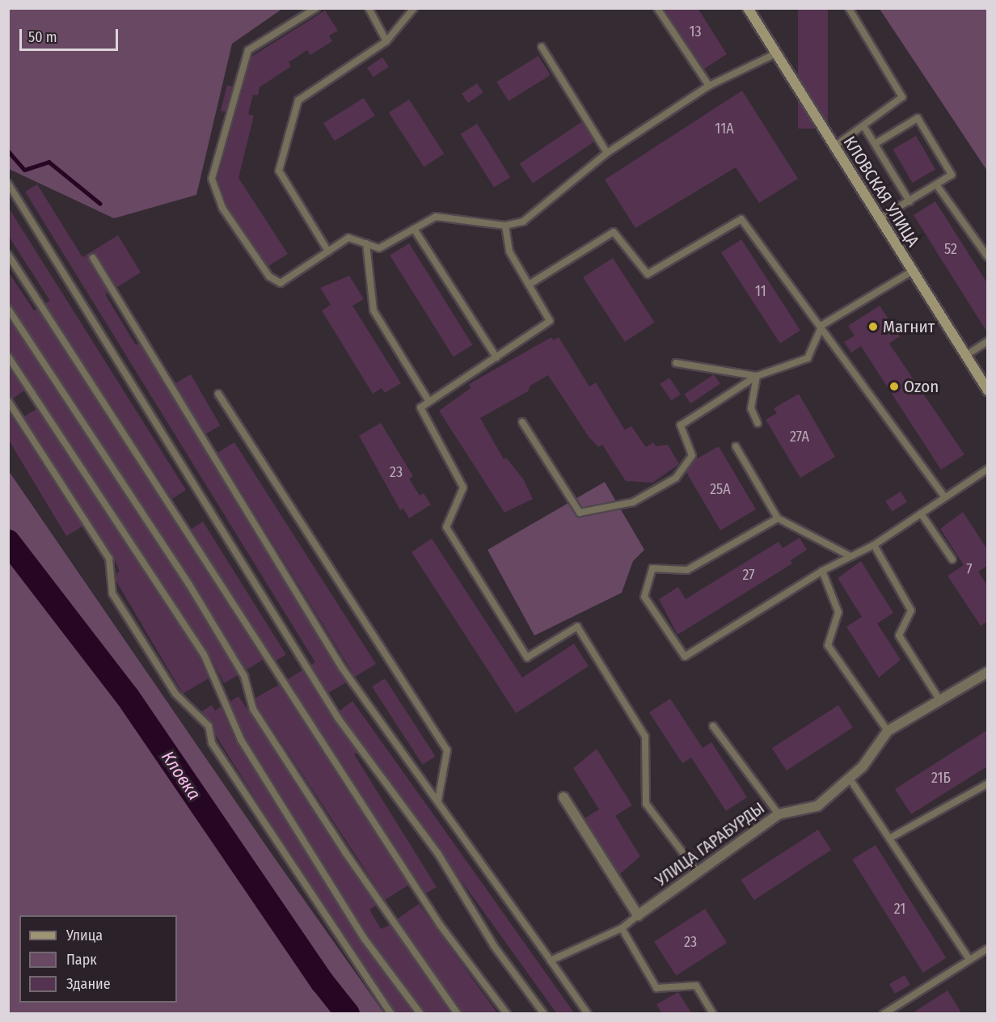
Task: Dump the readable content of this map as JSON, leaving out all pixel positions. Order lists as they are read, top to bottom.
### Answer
{
  "streets": {
    "street": ["КЛОВСКАЯ УЛИЦА", "УЛИЦА ГАРАБУРДЫ"]
  },
  "water": ["Кловка"],
  "places": ["Магнит", "Ozon"],
  "house_numbers": [
    "13",
    "11А",
    "52",
    "11",
    "27А",
    "23",
    "25А",
    "7",
    "27",
    "21Б",
    "21",
    "23"
  ],
  "legend": ["Улица", "Парк", "Здание"],
  "scale_bar": "50 m"
}
